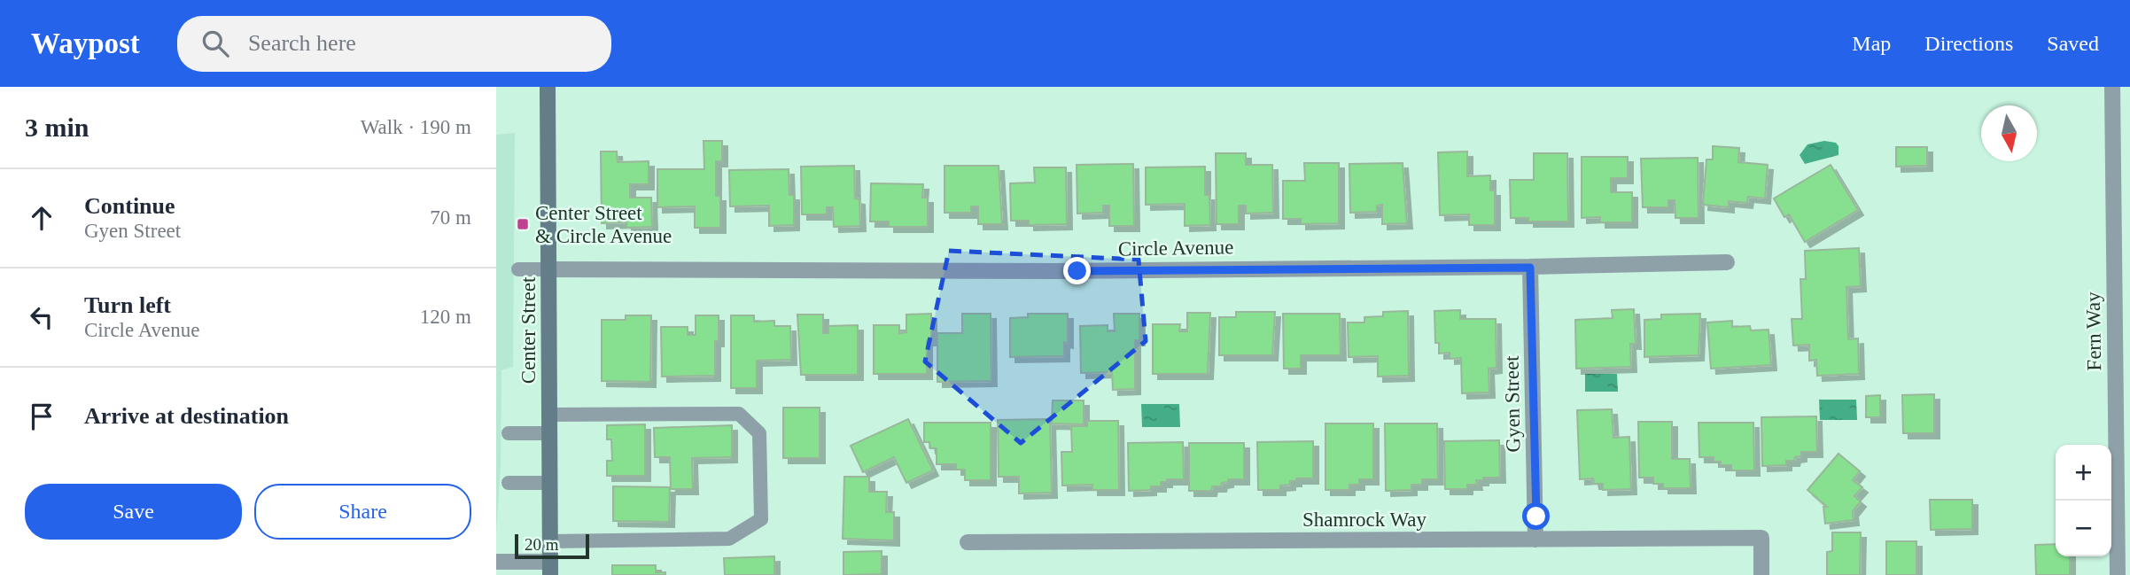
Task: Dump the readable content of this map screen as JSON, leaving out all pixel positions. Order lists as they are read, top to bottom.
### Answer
{
  "streets": {
    "street": [
      "Circle Avenue",
      "Center Street",
      "Fern Way",
      "Gyen Street",
      "Shamrock Way"
    ]
  },
  "crossings": [
    ["Circle Avenue", "Center Street"],
    ["Circle Avenue", "Gyen Street"],
    ["Gyen Street", "Shamrock Way"]
  ],
  "places": {
    "transit": ["Center Street & Circle Avenue"]
  },
  "scale_bar": "20 m",
  "north": "bottom",
  "page": {
    "header": "Waypost",
    "search": "Search here",
    "nav": ["Map", "Directions", "Saved"],
    "heading": ["3 min", "Walk · 190 m"],
    "list": [
      ["Continue", "Gyen Street", "70 m"],
      ["Turn left", "Circle Avenue", "120 m"],
      "Arrive at destination"
    ],
    "map_buttons": ["+", "−"],
    "buttons": ["Save", "Share"],
    "scale": "20 m"
  }
}
